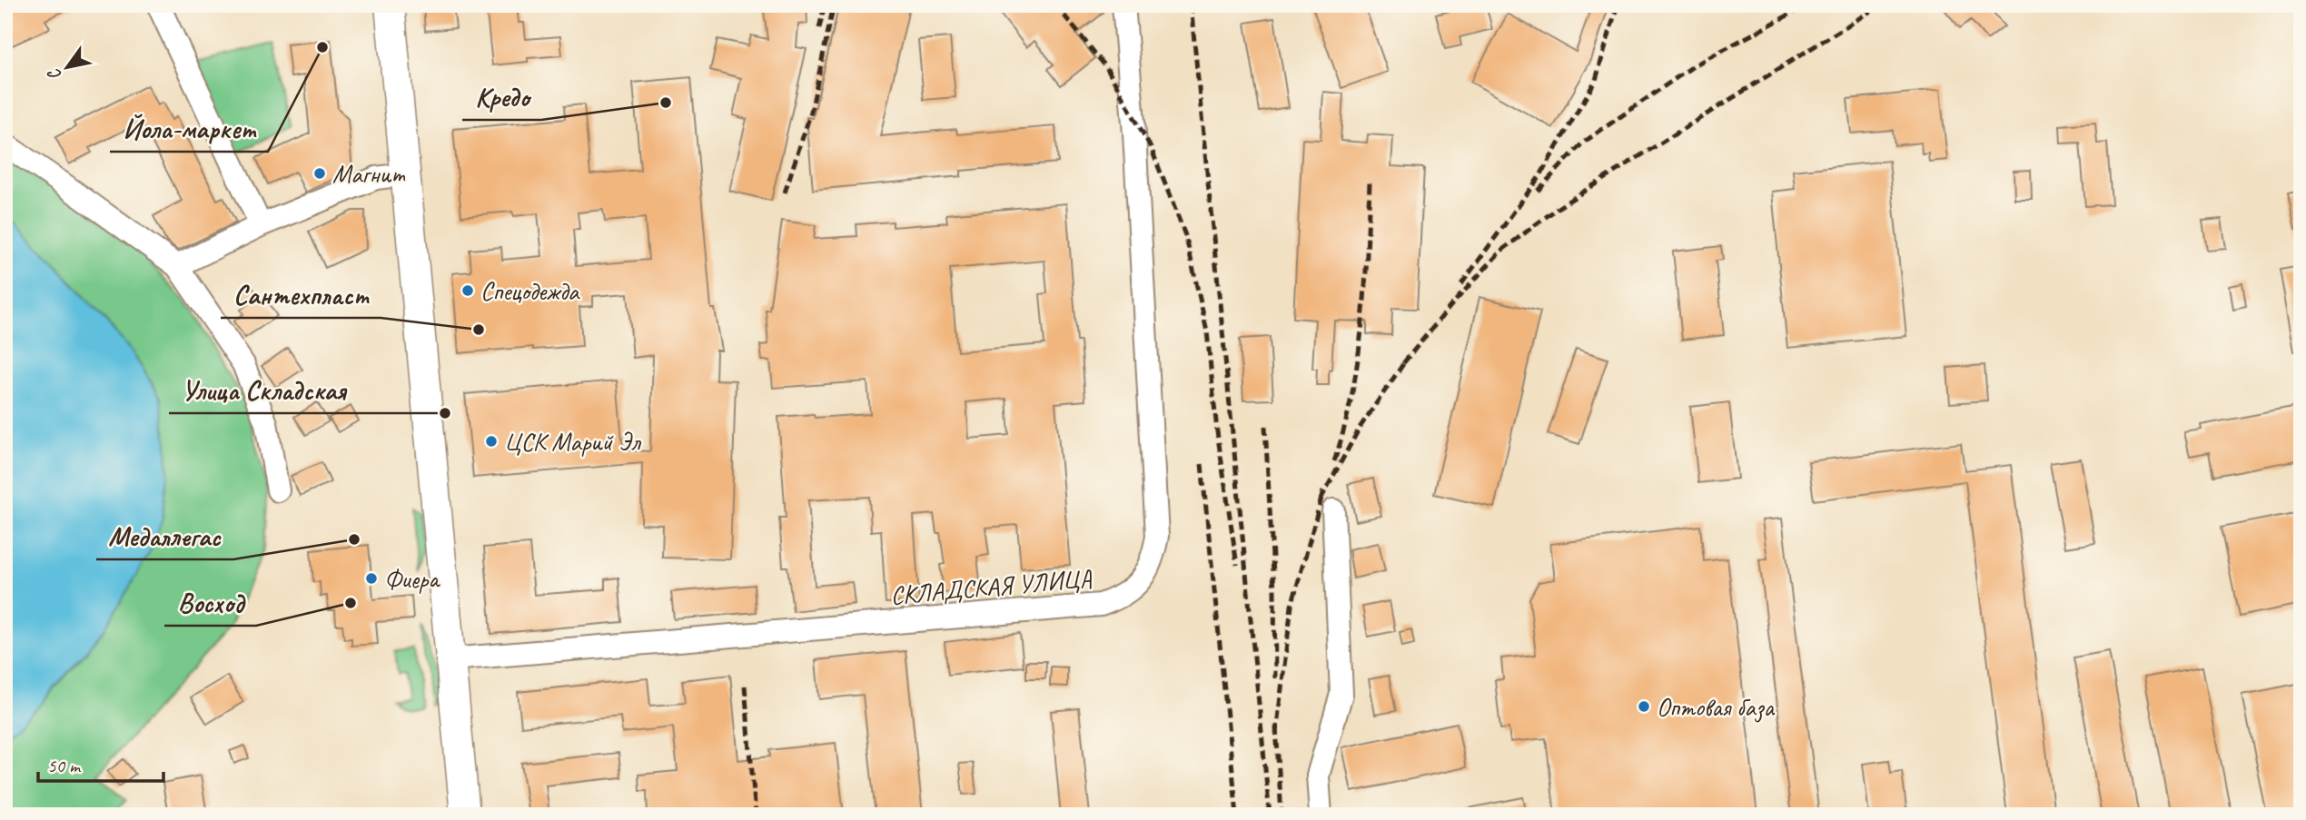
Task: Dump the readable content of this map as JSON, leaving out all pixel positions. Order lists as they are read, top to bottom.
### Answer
{
  "streets": {
    "street": ["СКЛАДСКАЯ УЛИЦА"]
  },
  "places": [
    "Йола-маркет",
    "Кредо",
    "Магнит",
    "Спецодежда",
    "Сантехпласт",
    "Улица Складская",
    "ЦСК Марий Эл",
    "Медаллегас",
    "Фиера",
    "Восход",
    "Оптовая база"
  ],
  "scale_bar": "50 m",
  "north": "bottom left"
}
